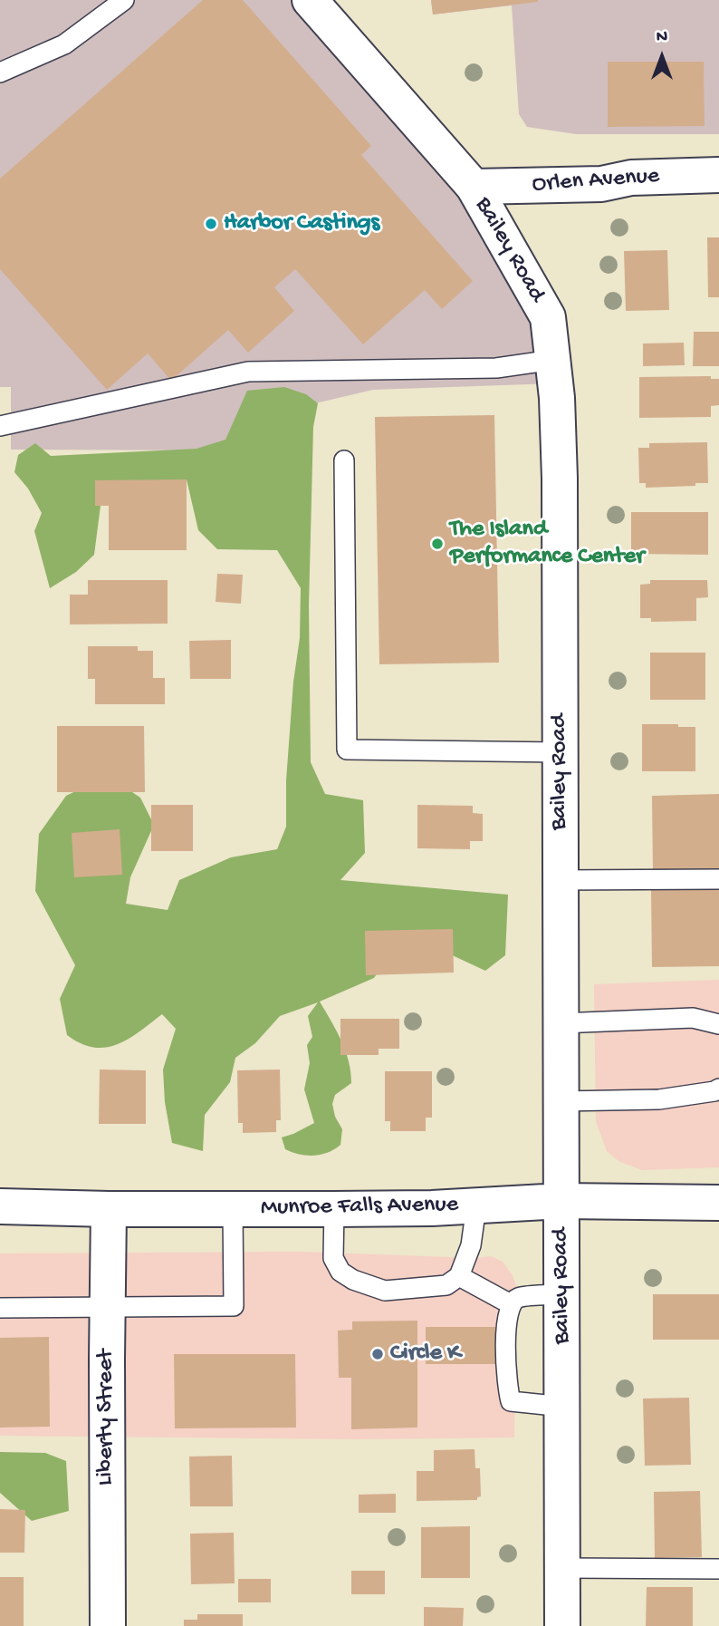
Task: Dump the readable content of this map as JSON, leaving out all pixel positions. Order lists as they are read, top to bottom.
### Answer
{
  "streets": {
    "street": [
      "Orlen Avenue",
      "Bailey Road",
      "Munroe Falls Avenue",
      "Liberty Street"
    ]
  },
  "crossings": [
    ["Orlen Avenue", "Bailey Road"],
    ["Bailey Road", "Munroe Falls Avenue"],
    ["Munroe Falls Avenue", "Liberty Street"]
  ],
  "places": ["Harbor Castings", "The Island Performance Center", "Circle K"],
  "north": "top"
}
